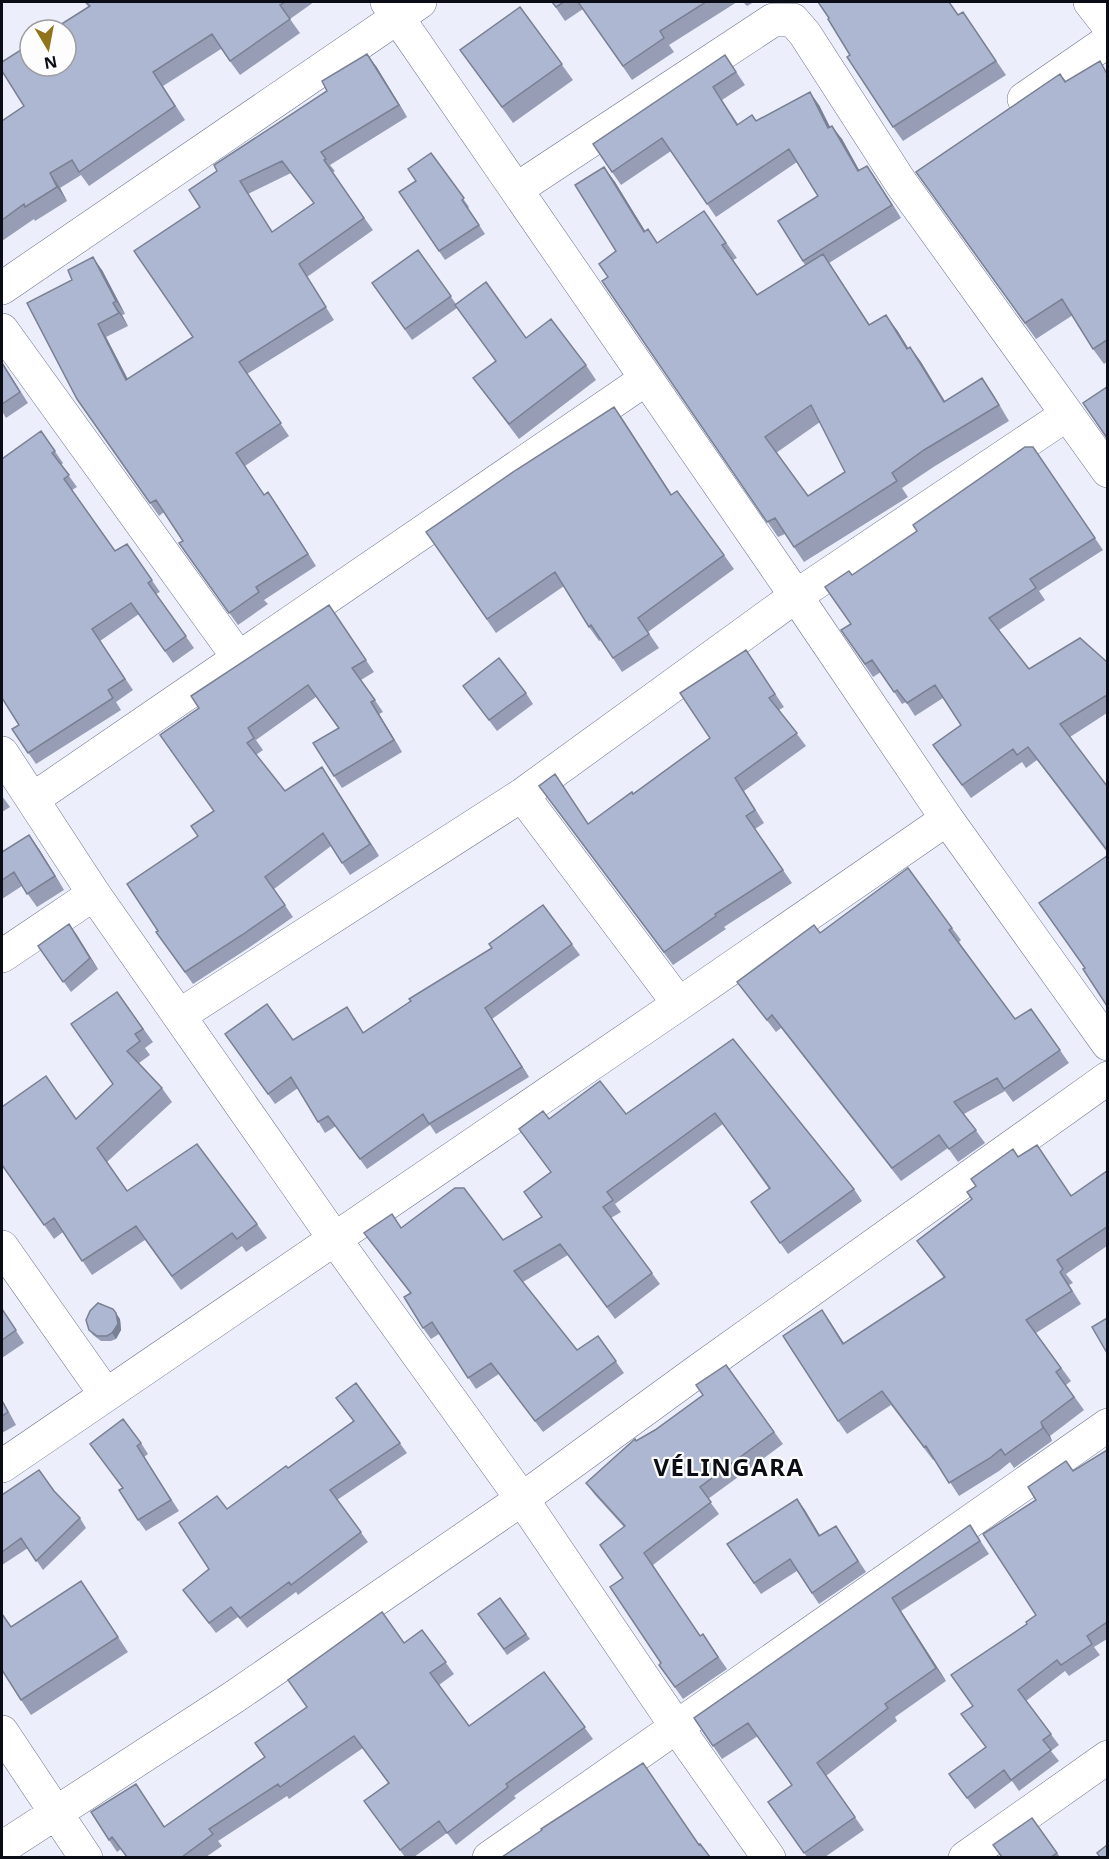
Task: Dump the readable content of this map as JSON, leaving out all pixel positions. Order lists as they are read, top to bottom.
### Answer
{
  "districts": ["VÉLINGARA"],
  "north": "bottom"
}
